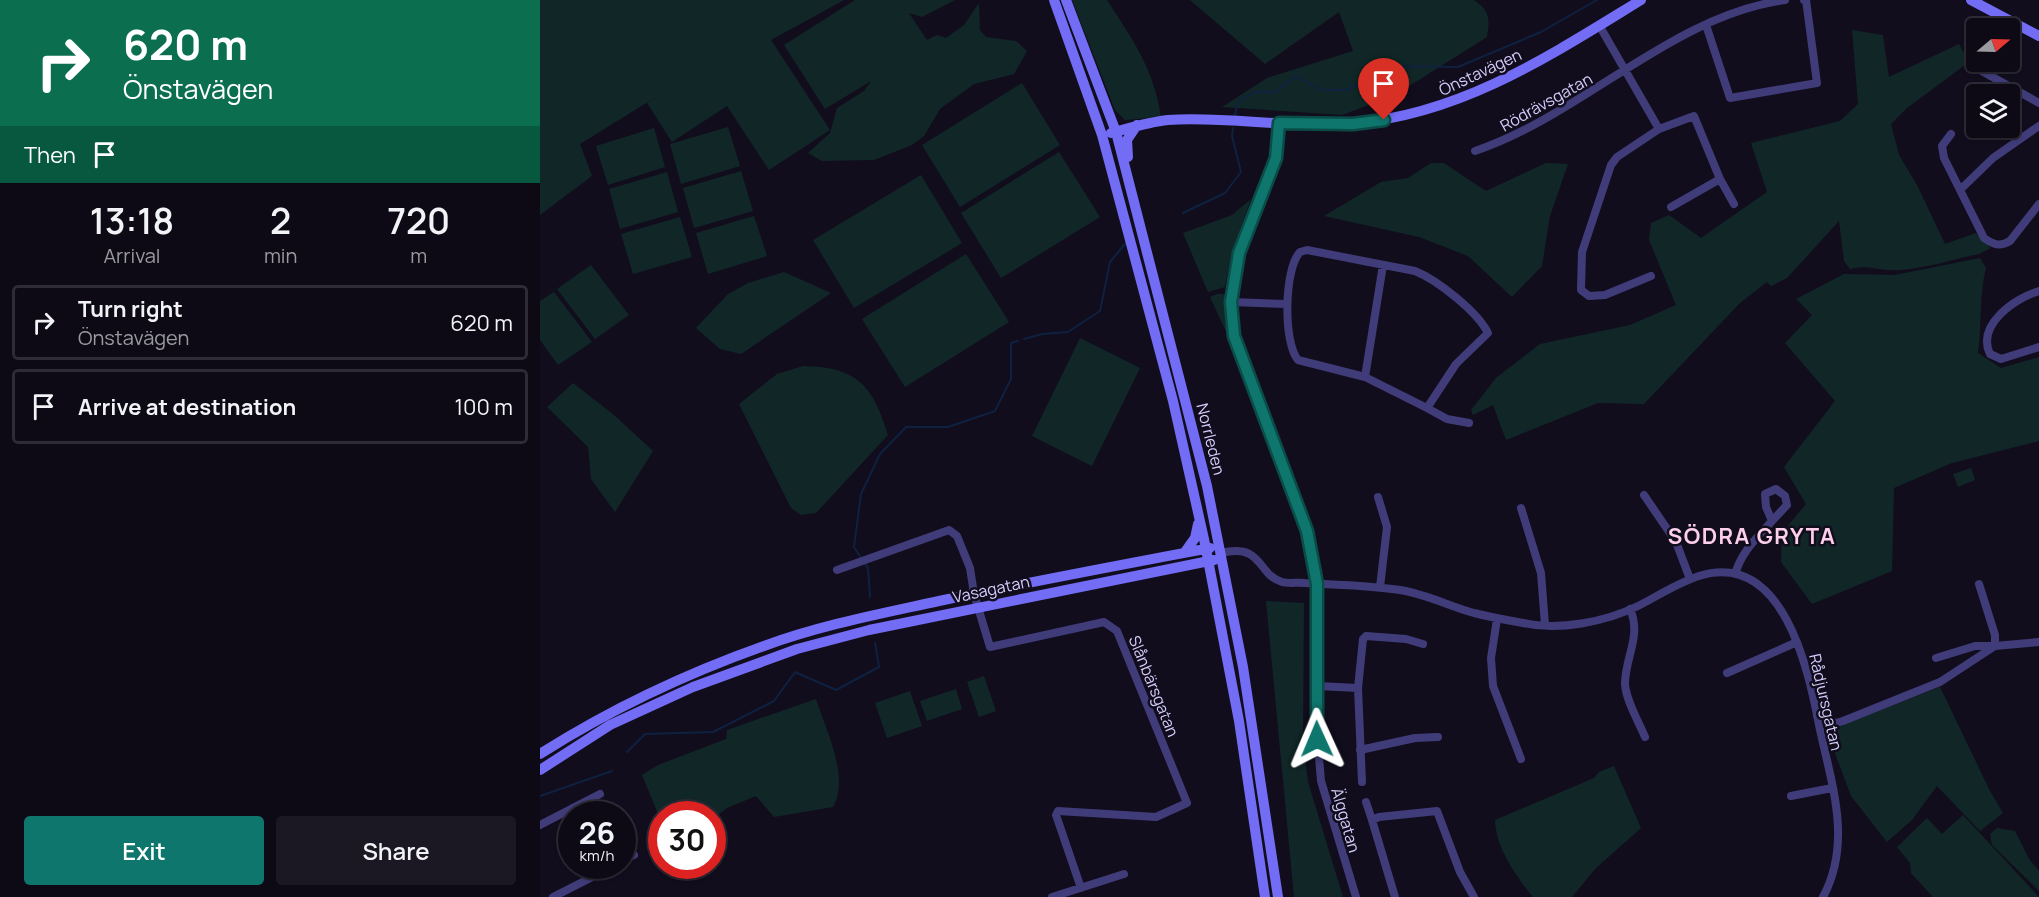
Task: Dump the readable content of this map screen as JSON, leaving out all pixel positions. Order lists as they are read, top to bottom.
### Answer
{
  "streets": {
    "street": [
      "Önstavägen",
      "Rödrävsgatan",
      "Norrleden",
      "Vasagatan",
      "Slånbärsgatan",
      "Rådjursgatan",
      "Älggatan"
    ]
  },
  "crossings": [
    ["Önstavägen", "Norrleden"],
    ["Önstavägen", "Älggatan"],
    ["Norrleden", "Vasagatan"],
    ["Norrleden", "Rådjursgatan"],
    ["Vasagatan", "Slånbärsgatan"],
    ["Vasagatan", "Rådjursgatan"],
    ["Rådjursgatan", "Älggatan"]
  ],
  "districts": ["SÖDRA GRYTA"],
  "north": "right",
  "page": {
    "turn": ["620 m", "Önstavägen"],
    "then": "Then",
    "eta": [
      "13:18",
      "Arrival",
      "2",
      "min",
      "720",
      "m"
    ],
    "list": [
      {
        "name": "Turn right",
        "note": "Önstavägen",
        "value": "620 m"
      },
      {
        "name": "Arrive at destination",
        "value": "100 m"
      }
    ],
    "speed": "26 km/h",
    "limit": "30",
    "buttons": ["Exit", "Share"]
  }
}
